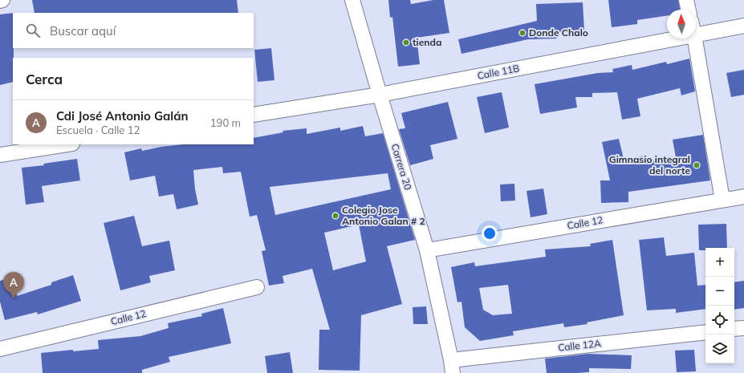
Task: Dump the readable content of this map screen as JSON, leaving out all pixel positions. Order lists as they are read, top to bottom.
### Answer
{
  "streets": {
    "street": [
      "Calle 11B",
      "Carrera 20",
      "Calle 12",
      "Calle 12A"
    ]
  },
  "crossings": [
    ["Calle 11B", "Carrera 20"],
    ["Carrera 20", "Calle 12"],
    ["Carrera 20", "Calle 12A"]
  ],
  "places": [
    "Donde Chalo",
    "tienda",
    "Gimnasio integral del norte",
    "Colegio Jose Antonio Galan # 2"
  ],
  "north": "top",
  "page": {
    "search": "Buscar aquí",
    "heading": "Cerca",
    "list": [
      {
        "mark": "A",
        "name": "Cdi José Antonio Galán",
        "note": "Escuela · Calle 12",
        "value": "190 m"
      }
    ],
    "map_buttons": ["+", "−"],
    "pins": "A"
  }
}
